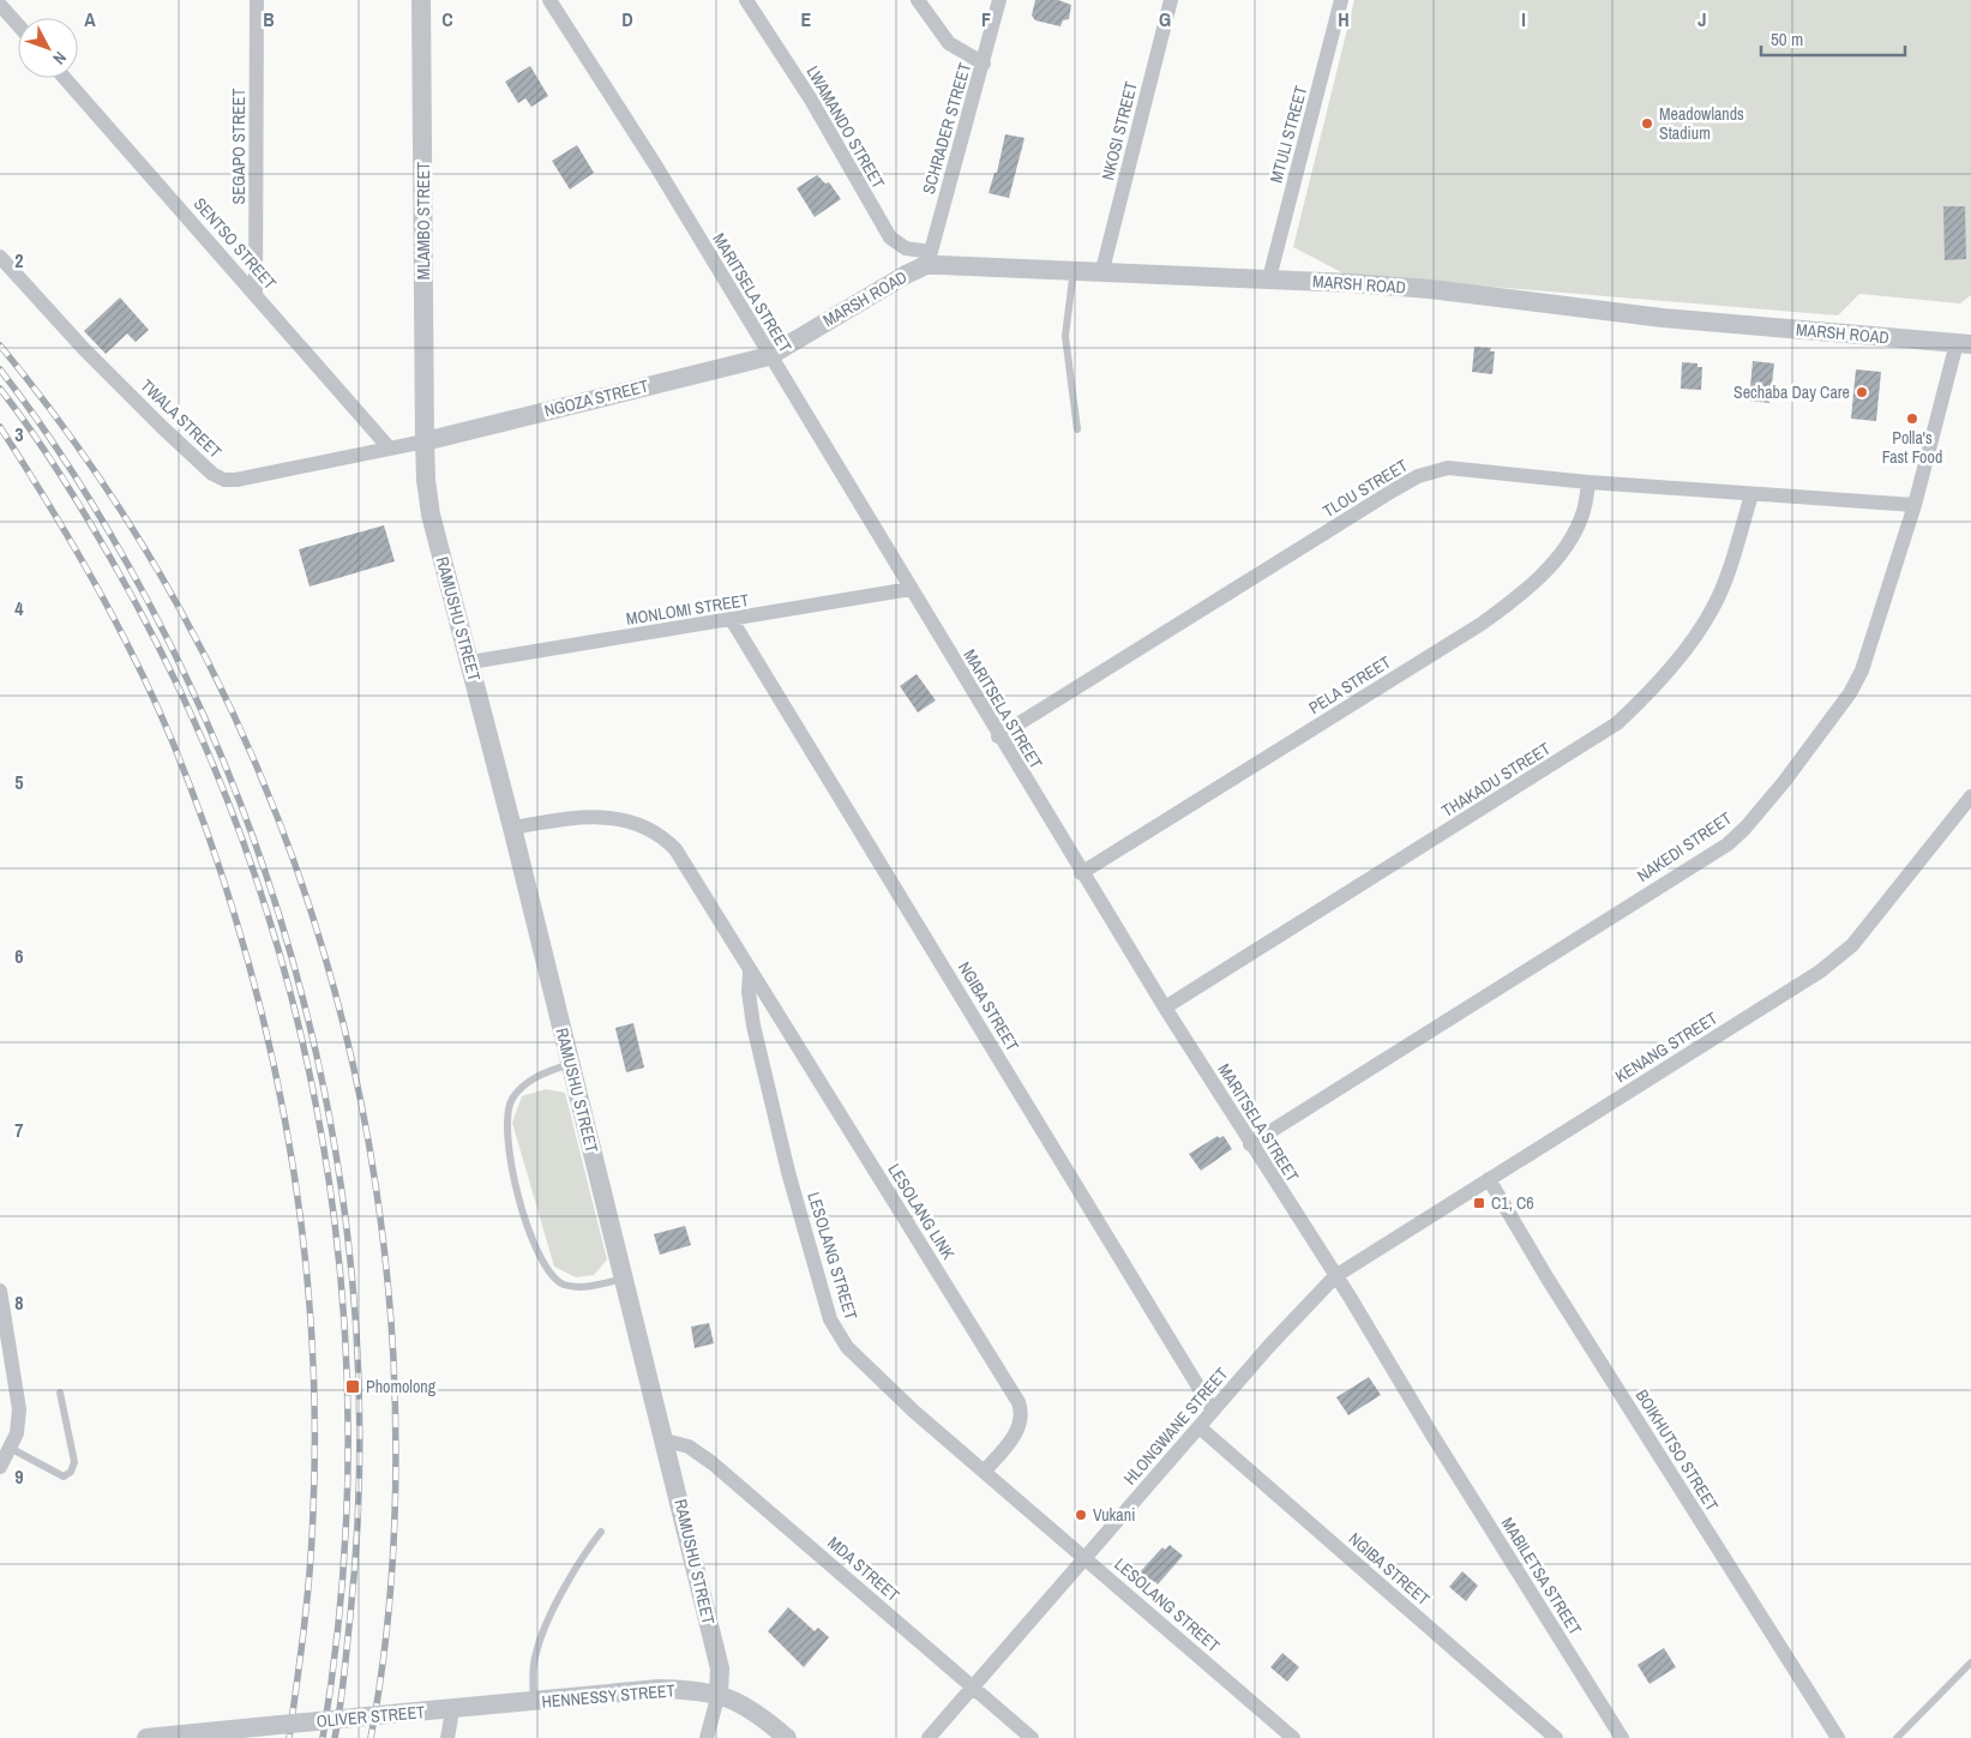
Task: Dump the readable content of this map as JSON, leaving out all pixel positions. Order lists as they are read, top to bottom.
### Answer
{
  "streets": {
    "street": [
      "LWAMANDO STREET",
      "SCHRADER STREET",
      "NKOSI STREET",
      "MTULI STREET",
      "SEGAPO STREET",
      "MLAMBO STREET",
      "SENTSO STREET",
      "MARSH ROAD",
      "MARITSELA STREET",
      "NGOZA STREET",
      "TWALA STREET",
      "TLOU STREET",
      "MONLOMI STREET",
      "RAMUSHU STREET",
      "PELA STREET",
      "THAKADU STREET",
      "NAKEDI STREET",
      "NGIBA STREET",
      "KENANG STREET",
      "LESOLANG LINK",
      "LESOLANG STREET",
      "HLONGWANE STREET",
      "BOIKHUTSO STREET",
      "MDA STREET",
      "MABILETSA STREET",
      "HENNESSY STREET",
      "OLIVER STREET"
    ]
  },
  "crossings": [
    ["LWAMANDO STREET", "SCHRADER STREET"],
    ["LWAMANDO STREET", "MARSH ROAD"],
    ["SCHRADER STREET", "MARSH ROAD"],
    ["NKOSI STREET", "MARSH ROAD"],
    ["MTULI STREET", "MARSH ROAD"],
    ["SEGAPO STREET", "SENTSO STREET"],
    ["MLAMBO STREET", "NGOZA STREET"],
    ["MLAMBO STREET", "TWALA STREET"],
    ["MLAMBO STREET", "RAMUSHU STREET"],
    ["SENTSO STREET", "TWALA STREET"],
    ["MARSH ROAD", "MARITSELA STREET"],
    ["MARSH ROAD", "NGOZA STREET"],
    ["MARSH ROAD", "NAKEDI STREET"],
    ["MARITSELA STREET", "NGOZA STREET"],
    ["MARITSELA STREET", "TLOU STREET"],
    ["MARITSELA STREET", "MONLOMI STREET"],
    ["MARITSELA STREET", "PELA STREET"],
    ["MARITSELA STREET", "THAKADU STREET"],
    ["MARITSELA STREET", "NAKEDI STREET"],
    ["MARITSELA STREET", "KENANG STREET"],
    ["MARITSELA STREET", "HLONGWANE STREET"],
    ["MARITSELA STREET", "MABILETSA STREET"],
    ["NGOZA STREET", "TWALA STREET"],
    ["NGOZA STREET", "RAMUSHU STREET"],
    ["TWALA STREET", "RAMUSHU STREET"],
    ["TLOU STREET", "PELA STREET"],
    ["TLOU STREET", "THAKADU STREET"],
    ["TLOU STREET", "NAKEDI STREET"],
    ["MONLOMI STREET", "RAMUSHU STREET"],
    ["MONLOMI STREET", "NGIBA STREET"],
    ["RAMUSHU STREET", "MDA STREET"],
    ["RAMUSHU STREET", "HENNESSY STREET"],
    ["NGIBA STREET", "HLONGWANE STREET"],
    ["KENANG STREET", "HLONGWANE STREET"],
    ["KENANG STREET", "BOIKHUTSO STREET"],
    ["LESOLANG LINK", "LESOLANG STREET"],
    ["LESOLANG STREET", "HLONGWANE STREET"],
    ["HLONGWANE STREET", "MDA STREET"],
    ["HENNESSY STREET", "OLIVER STREET"]
  ],
  "places": {
    "other": [
      "Meadowlands Stadium",
      "Sechaba Day Care",
      "Polla's Fast Food",
      "Vukani"
    ],
    "transit": ["C1, C6", "Phomolong"]
  },
  "scale_bar": "50 m",
  "north": "bottom right",
  "grid": {
    "columns": [
      "A",
      "B",
      "C",
      "D",
      "E",
      "F",
      "G",
      "H",
      "I",
      "J"
    ],
    "rows": [
      "2",
      "3",
      "4",
      "5",
      "6",
      "7",
      "8",
      "9"
    ]
  }
}
